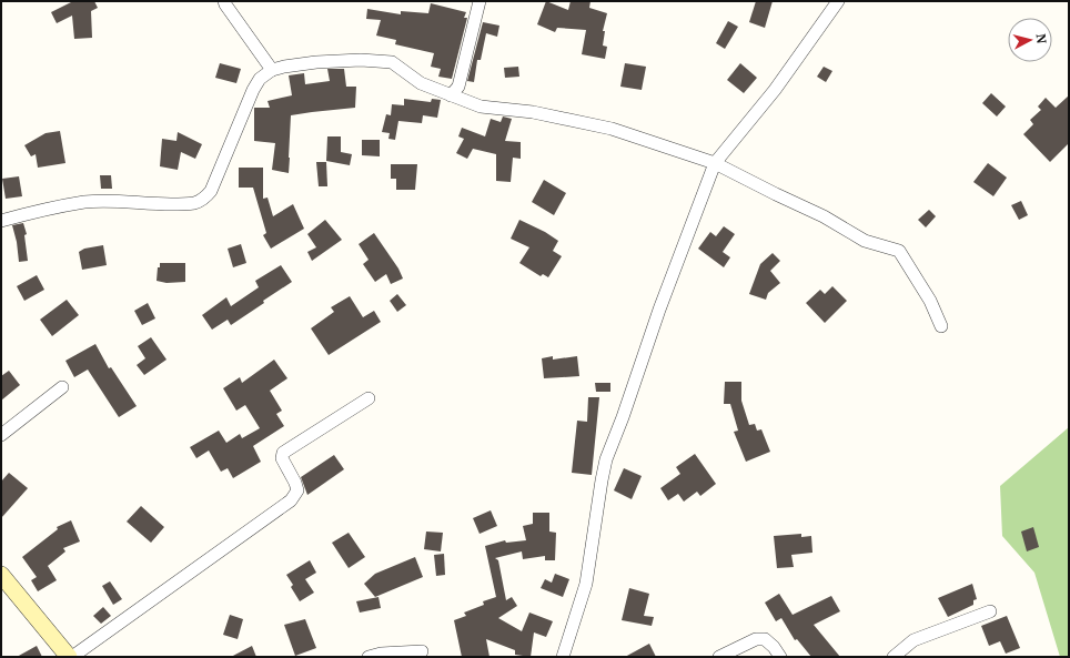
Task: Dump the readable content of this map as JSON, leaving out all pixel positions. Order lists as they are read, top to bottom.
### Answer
{
  "north": "right"
}
